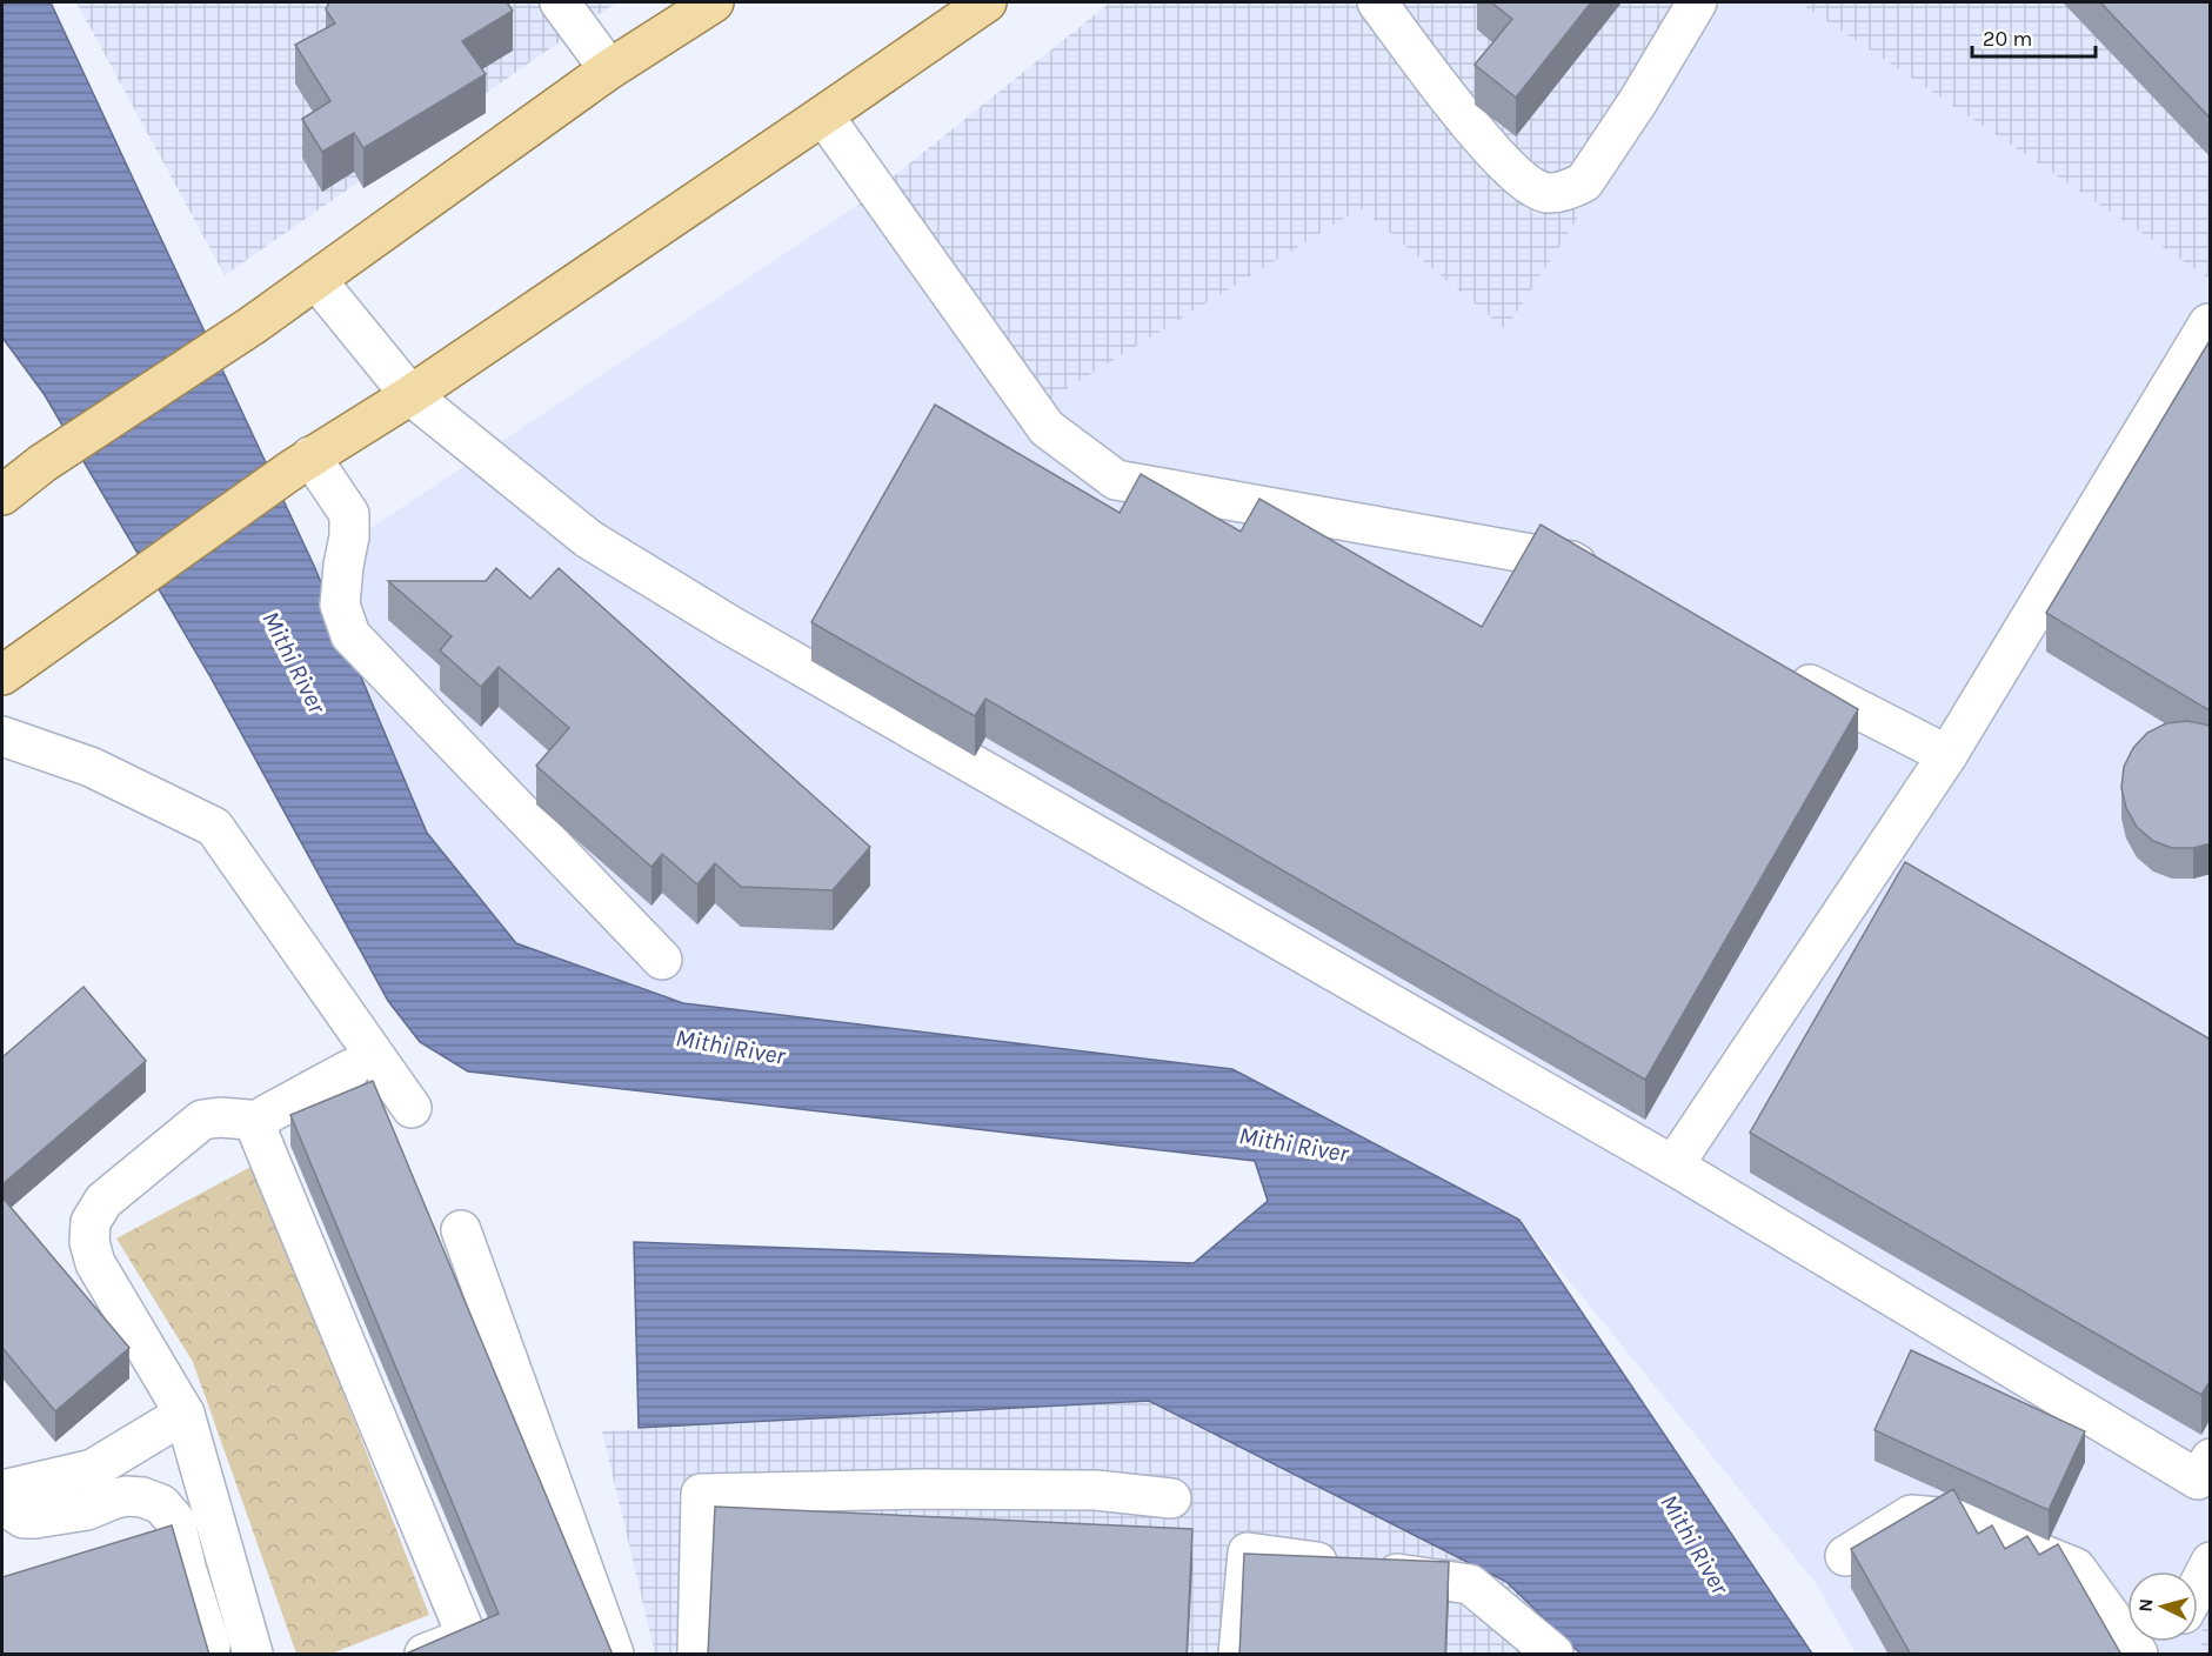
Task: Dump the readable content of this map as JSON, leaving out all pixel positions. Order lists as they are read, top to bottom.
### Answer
{
  "water": ["Mithi River"],
  "scale_bar": "20 m",
  "north": "left"
}
